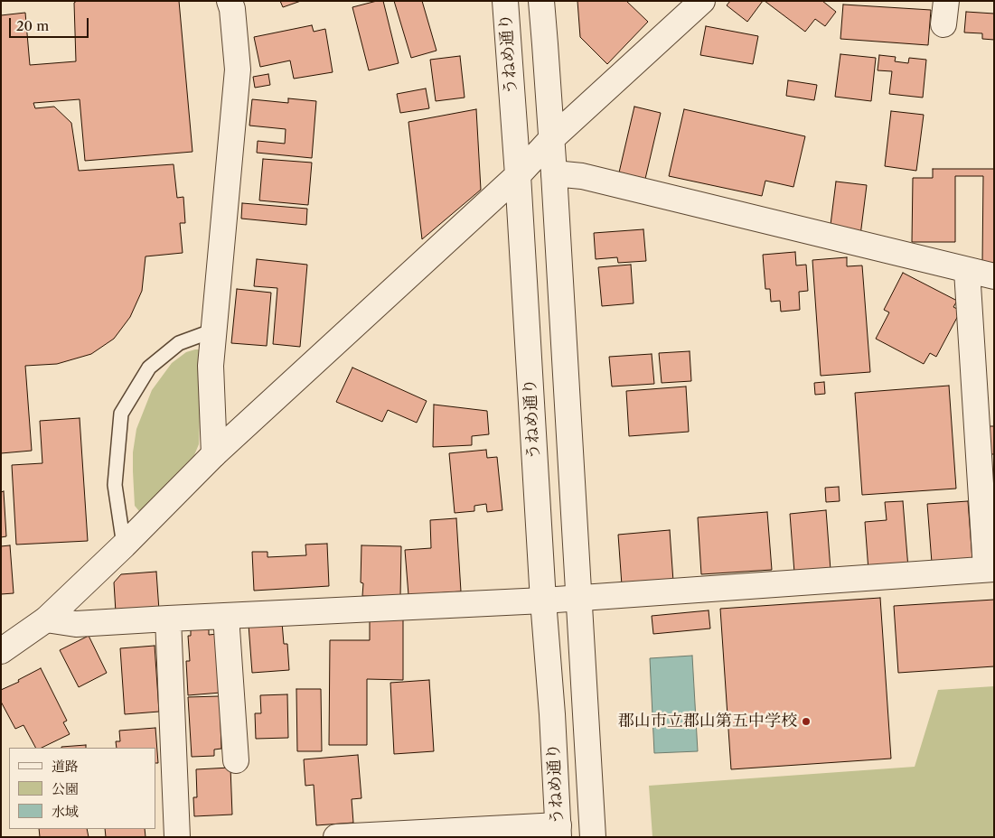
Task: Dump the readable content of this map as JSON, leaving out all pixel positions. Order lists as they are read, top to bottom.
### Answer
{
  "streets": {
    "street": ["うねめ通り"]
  },
  "places": ["郡山市立郡山第五中学校"],
  "legend": ["道路", "公園", "水域"],
  "scale_bar": "20 m"
}
